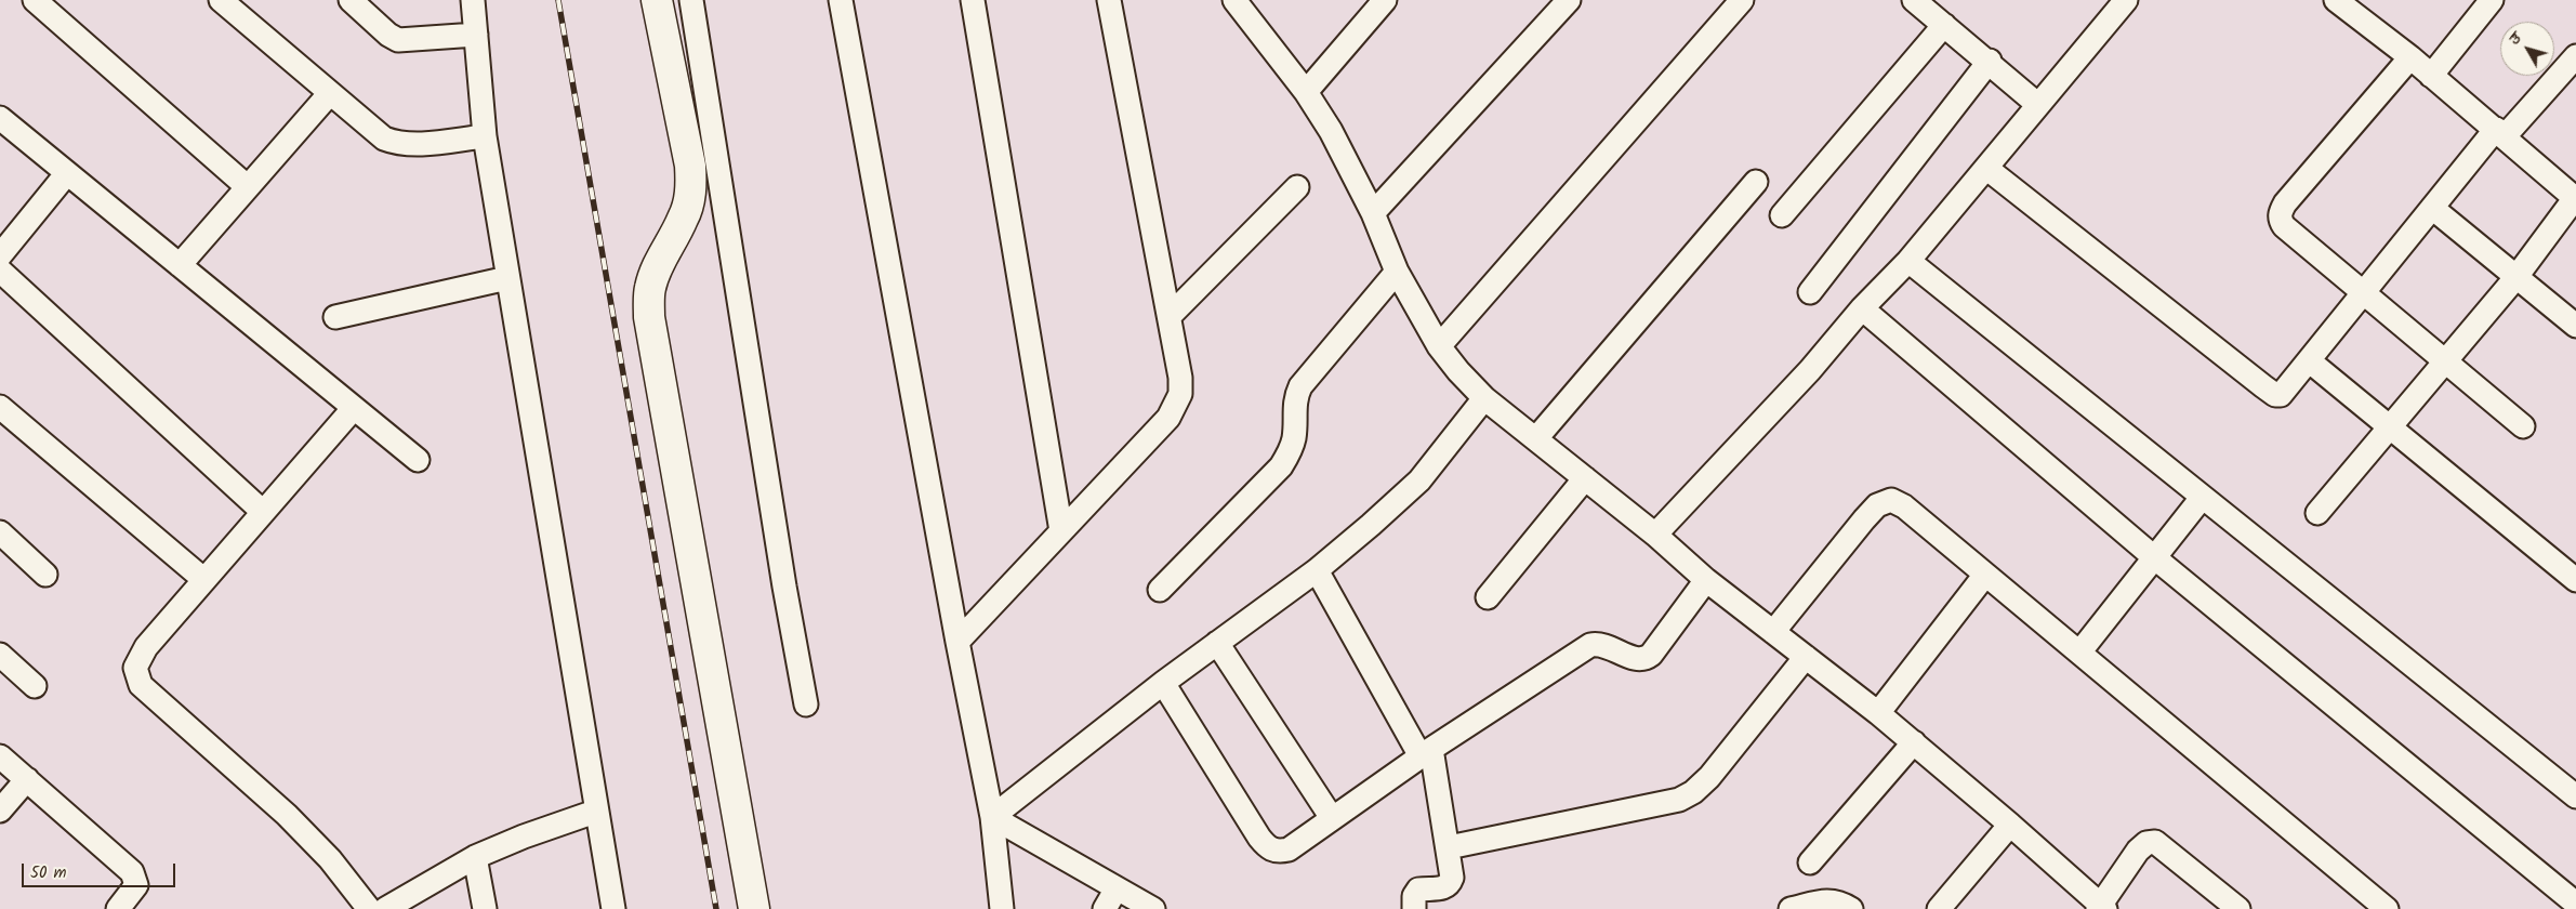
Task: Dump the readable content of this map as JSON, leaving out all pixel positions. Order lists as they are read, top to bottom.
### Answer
{
  "scale_bar": "50 m",
  "north": "top left"
}
